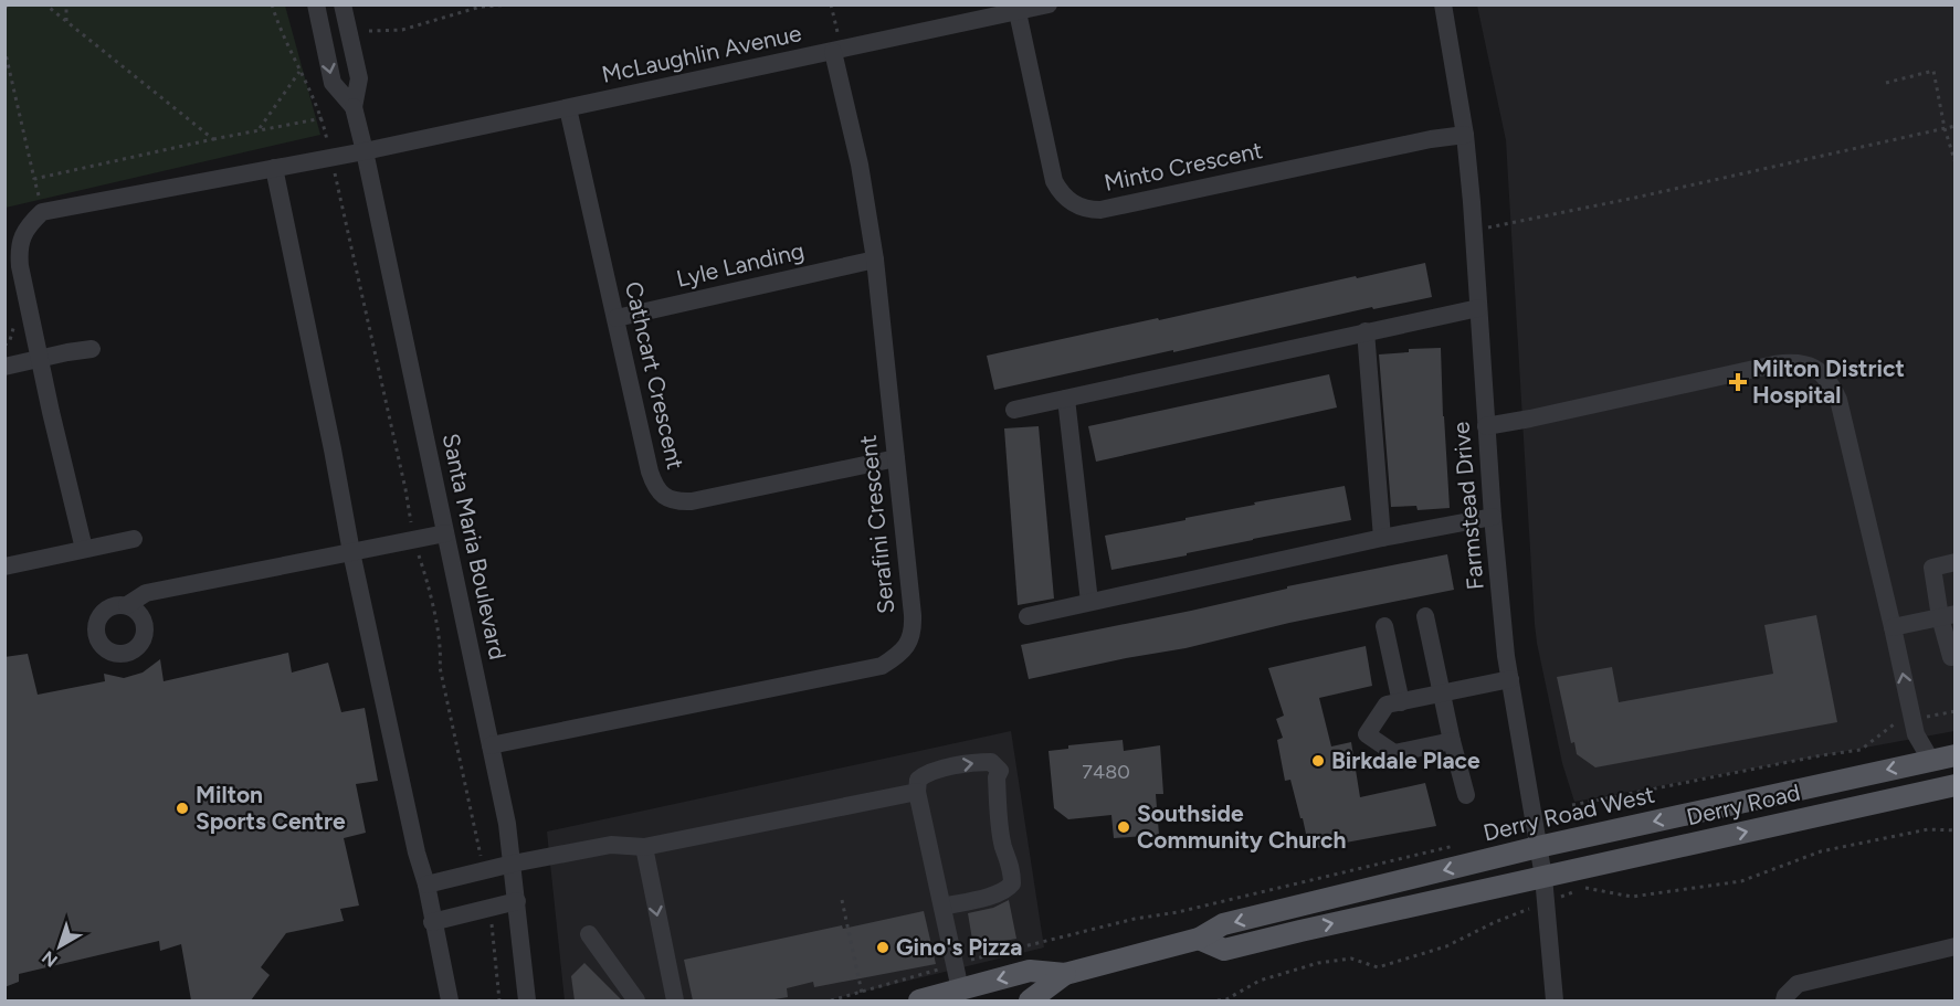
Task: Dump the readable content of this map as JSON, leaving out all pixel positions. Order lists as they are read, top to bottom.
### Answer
{
  "streets": {
    "main road": ["Derry Road", "Derry Road West"],
    "street": [
      "McLaughlin Avenue",
      "Minto Crescent",
      "Lyle Landing",
      "Cathcart Crescent",
      "Farmstead Drive",
      "Serafini Crescent",
      "Santa Maria Boulevard"
    ]
  },
  "crossings": [
    ["McLaughlin Avenue", "Minto Crescent"],
    ["McLaughlin Avenue", "Cathcart Crescent"],
    ["McLaughlin Avenue", "Serafini Crescent"],
    ["McLaughlin Avenue", "Santa Maria Boulevard"],
    ["Minto Crescent", "Farmstead Drive"],
    ["Lyle Landing", "Cathcart Crescent"],
    ["Lyle Landing", "Serafini Crescent"],
    ["Cathcart Crescent", "Serafini Crescent"],
    ["Farmstead Drive", "Derry Road"],
    ["Farmstead Drive", "Derry Road West"],
    ["Serafini Crescent", "Santa Maria Boulevard"]
  ],
  "one_way": ["Derry Road"],
  "places": {
    "health": ["Milton District Hospital"],
    "other": [
      "Birkdale Place",
      "Milton Sports Centre",
      "Southside Community Church",
      "Gino's Pizza"
    ]
  },
  "house_numbers": ["7480"],
  "north": "bottom left"
}
